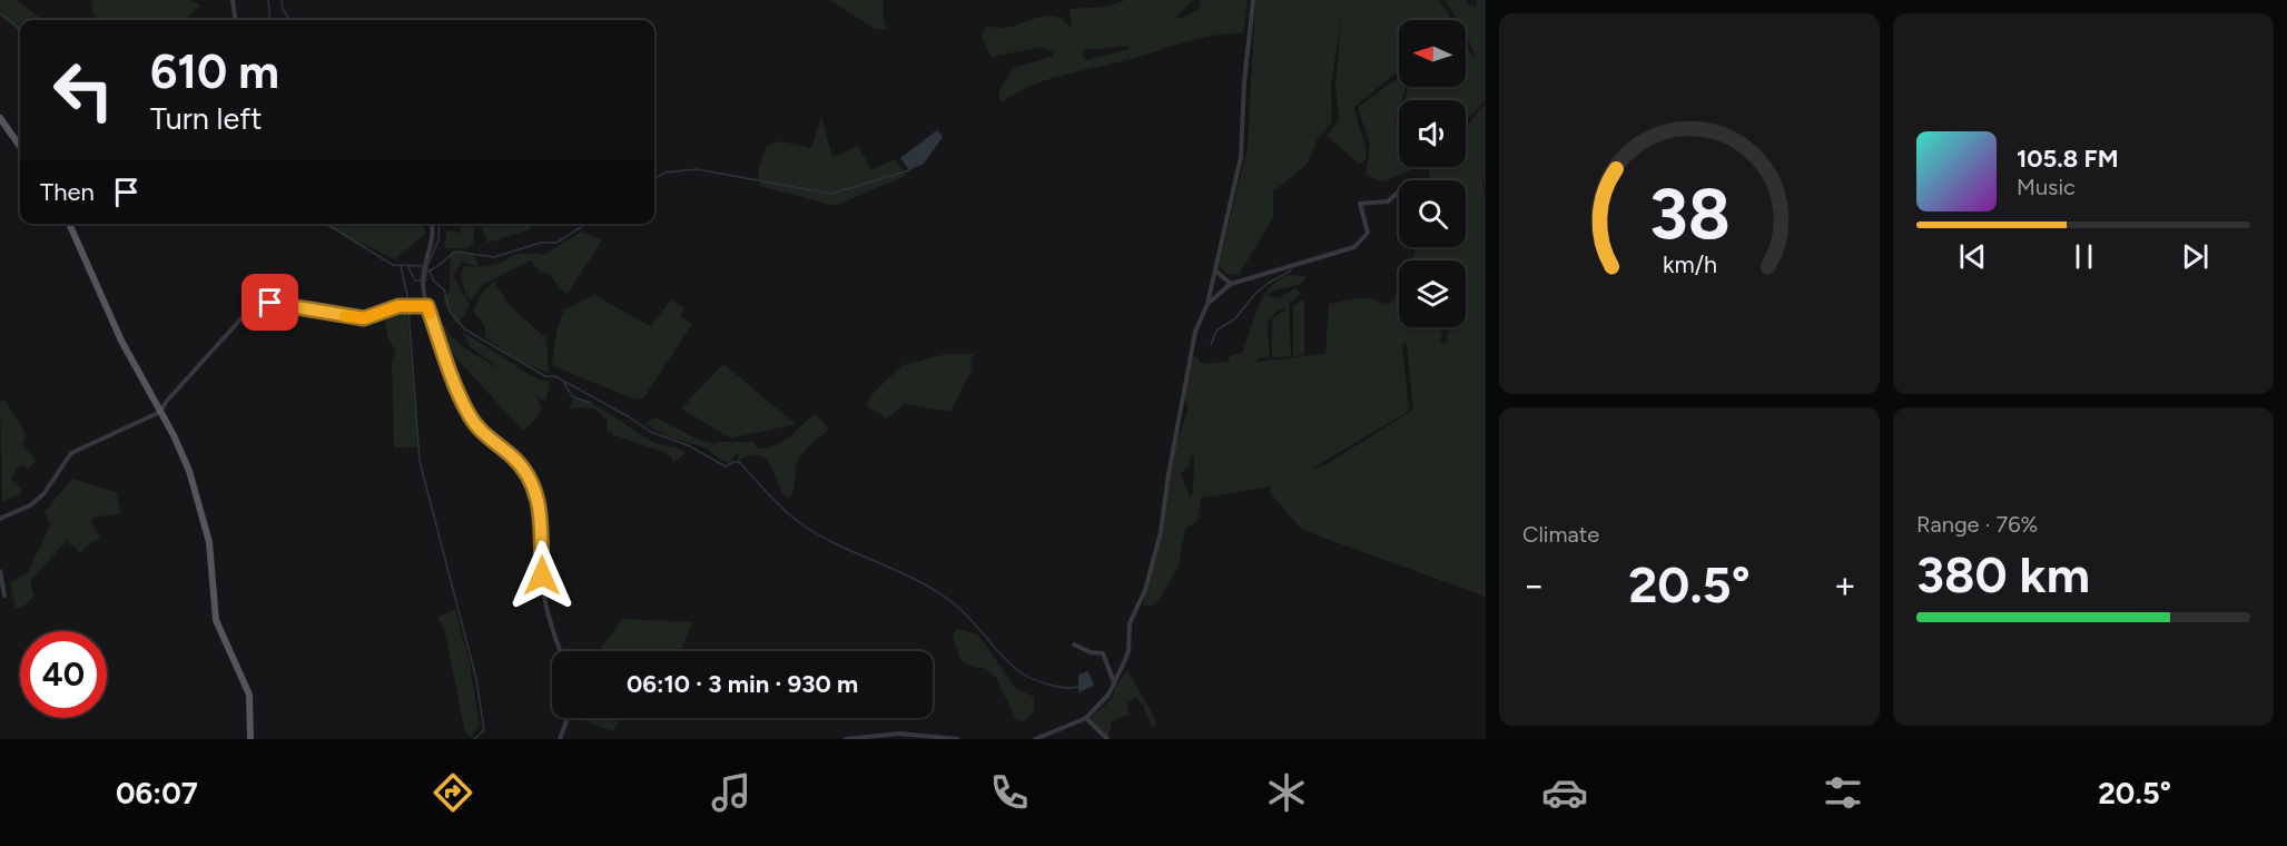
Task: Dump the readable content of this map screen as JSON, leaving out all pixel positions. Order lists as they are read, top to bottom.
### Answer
{
  "north": "left",
  "page": {
    "turn": ["610 m", "Turn left"],
    "song": ["105.8 FM", "Music"],
    "then": "Then",
    "tile": [
      "Climate",
      ["Range · 76%", "380 km"]
    ],
    "heat": ["−", "20.5°", "+"],
    "limit": "40",
    "trip": "06:10 · 3 min · 930 m",
    "tabs": ["06:07", "20.5°"],
    "gauge": ["38", "km/h"]
  }
}
